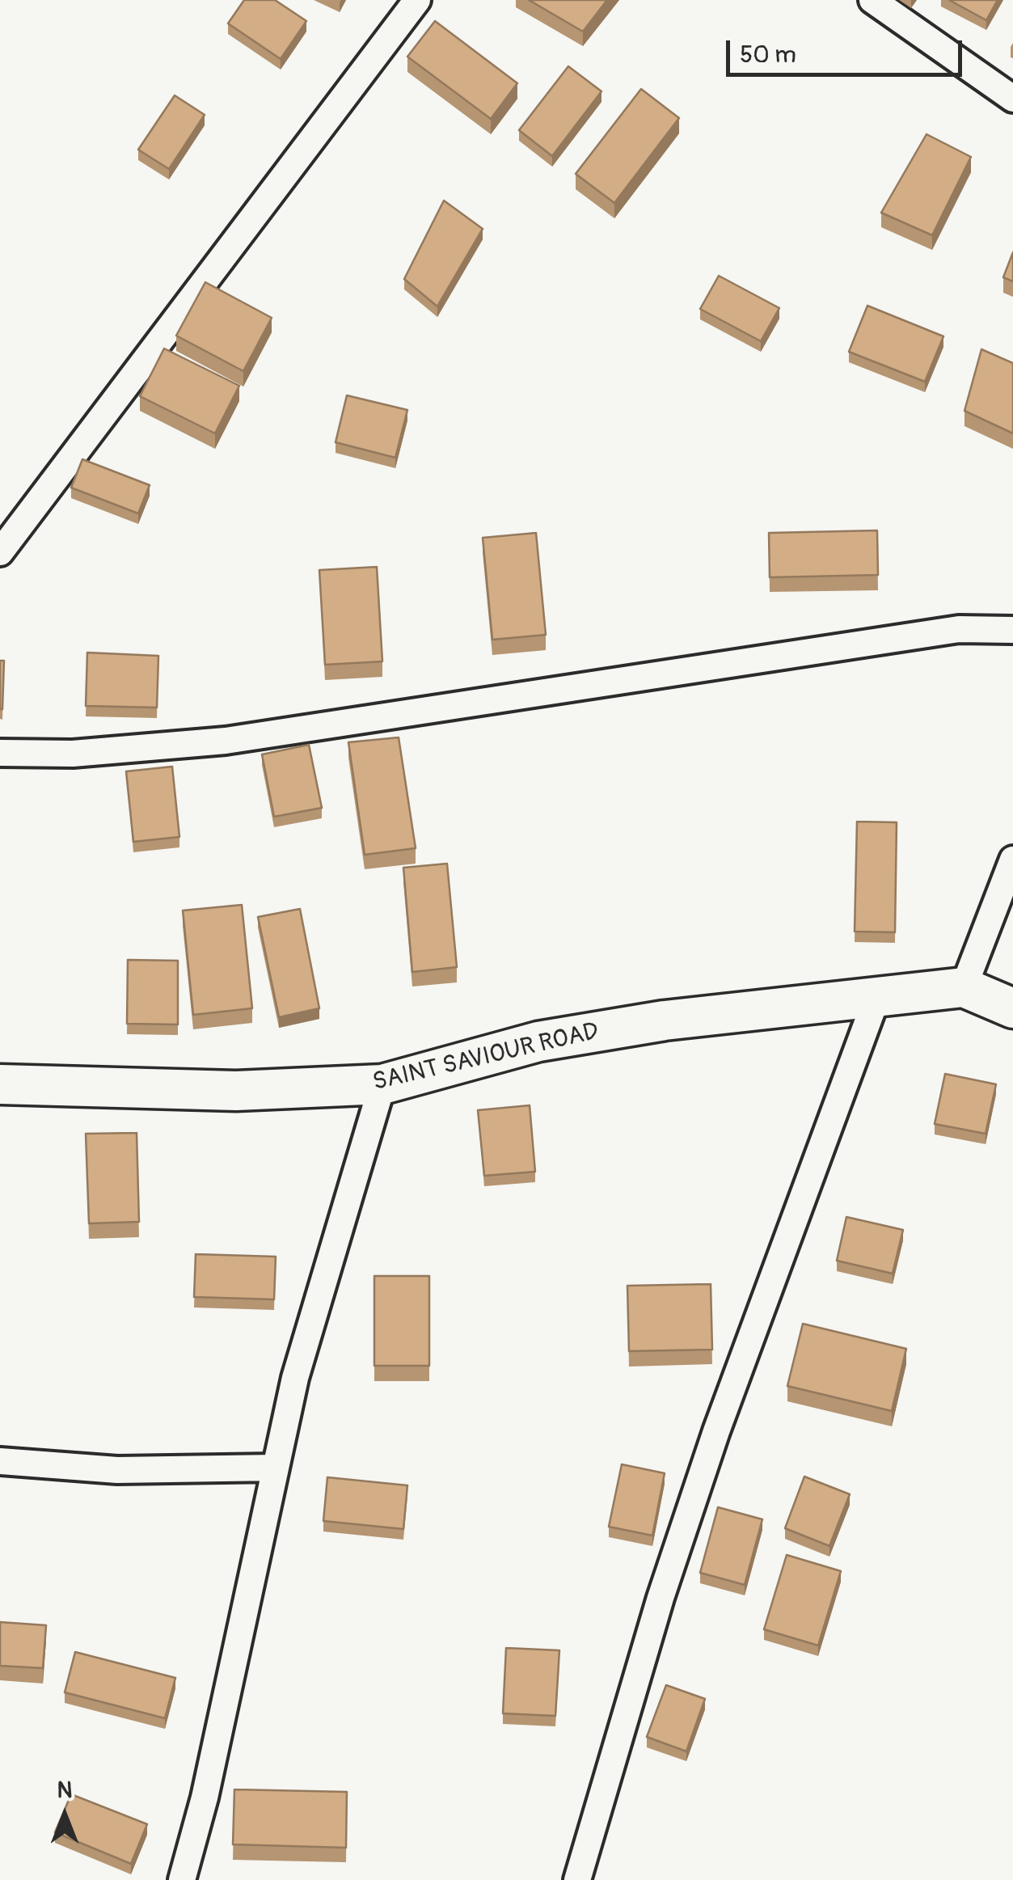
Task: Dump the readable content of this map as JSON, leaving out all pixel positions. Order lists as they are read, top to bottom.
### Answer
{
  "streets": {
    "street": ["SAINT SAVIOUR ROAD"]
  },
  "scale_bar": "50 m",
  "north": "top"
}
